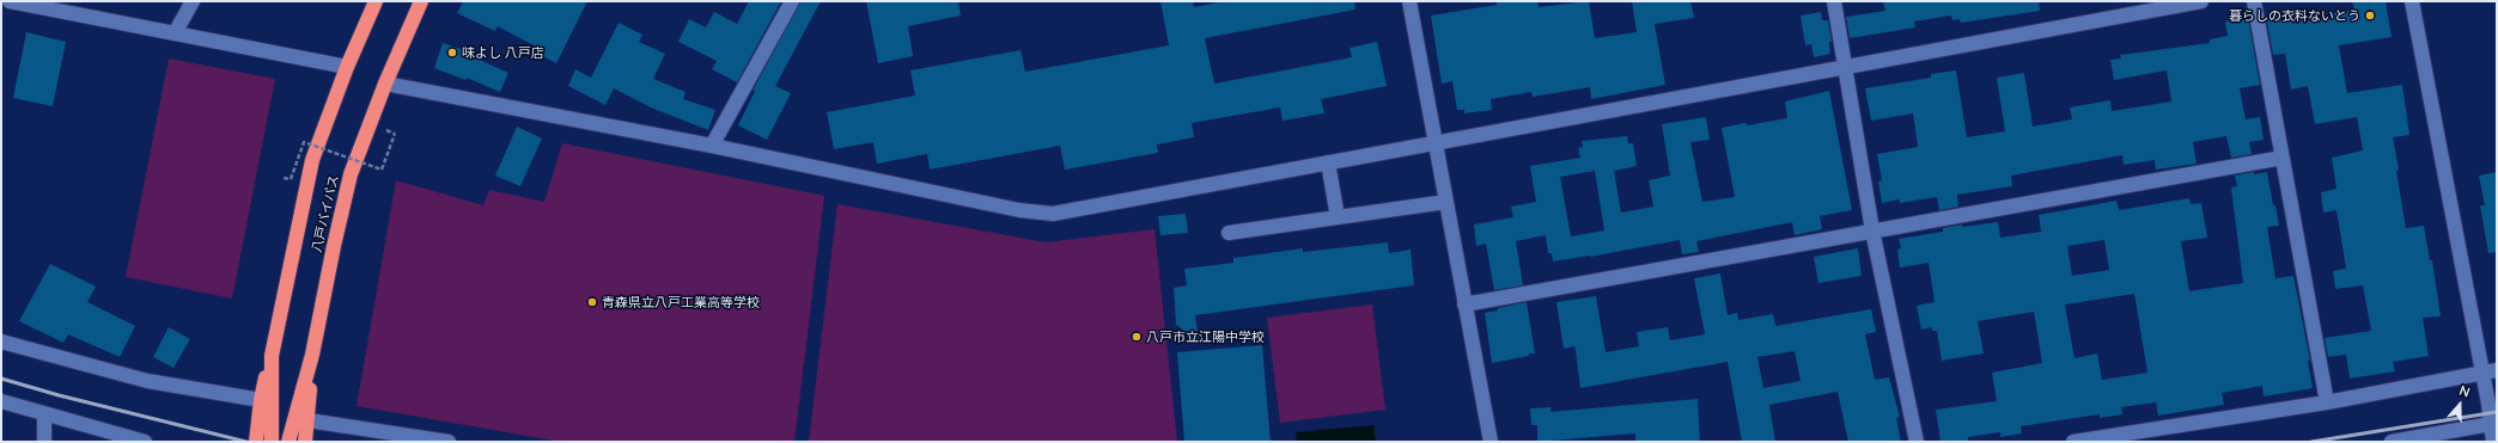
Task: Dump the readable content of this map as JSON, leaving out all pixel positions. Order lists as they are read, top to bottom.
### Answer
{
  "streets": {
    "highway": ["八戸バイパス"]
  },
  "places": [
    "暮らしの衣料ないとう",
    "味よし 八戸店",
    "青森県立八戸工業高等学校",
    "八戸市立江陽中学校"
  ],
  "north": "top"
}
